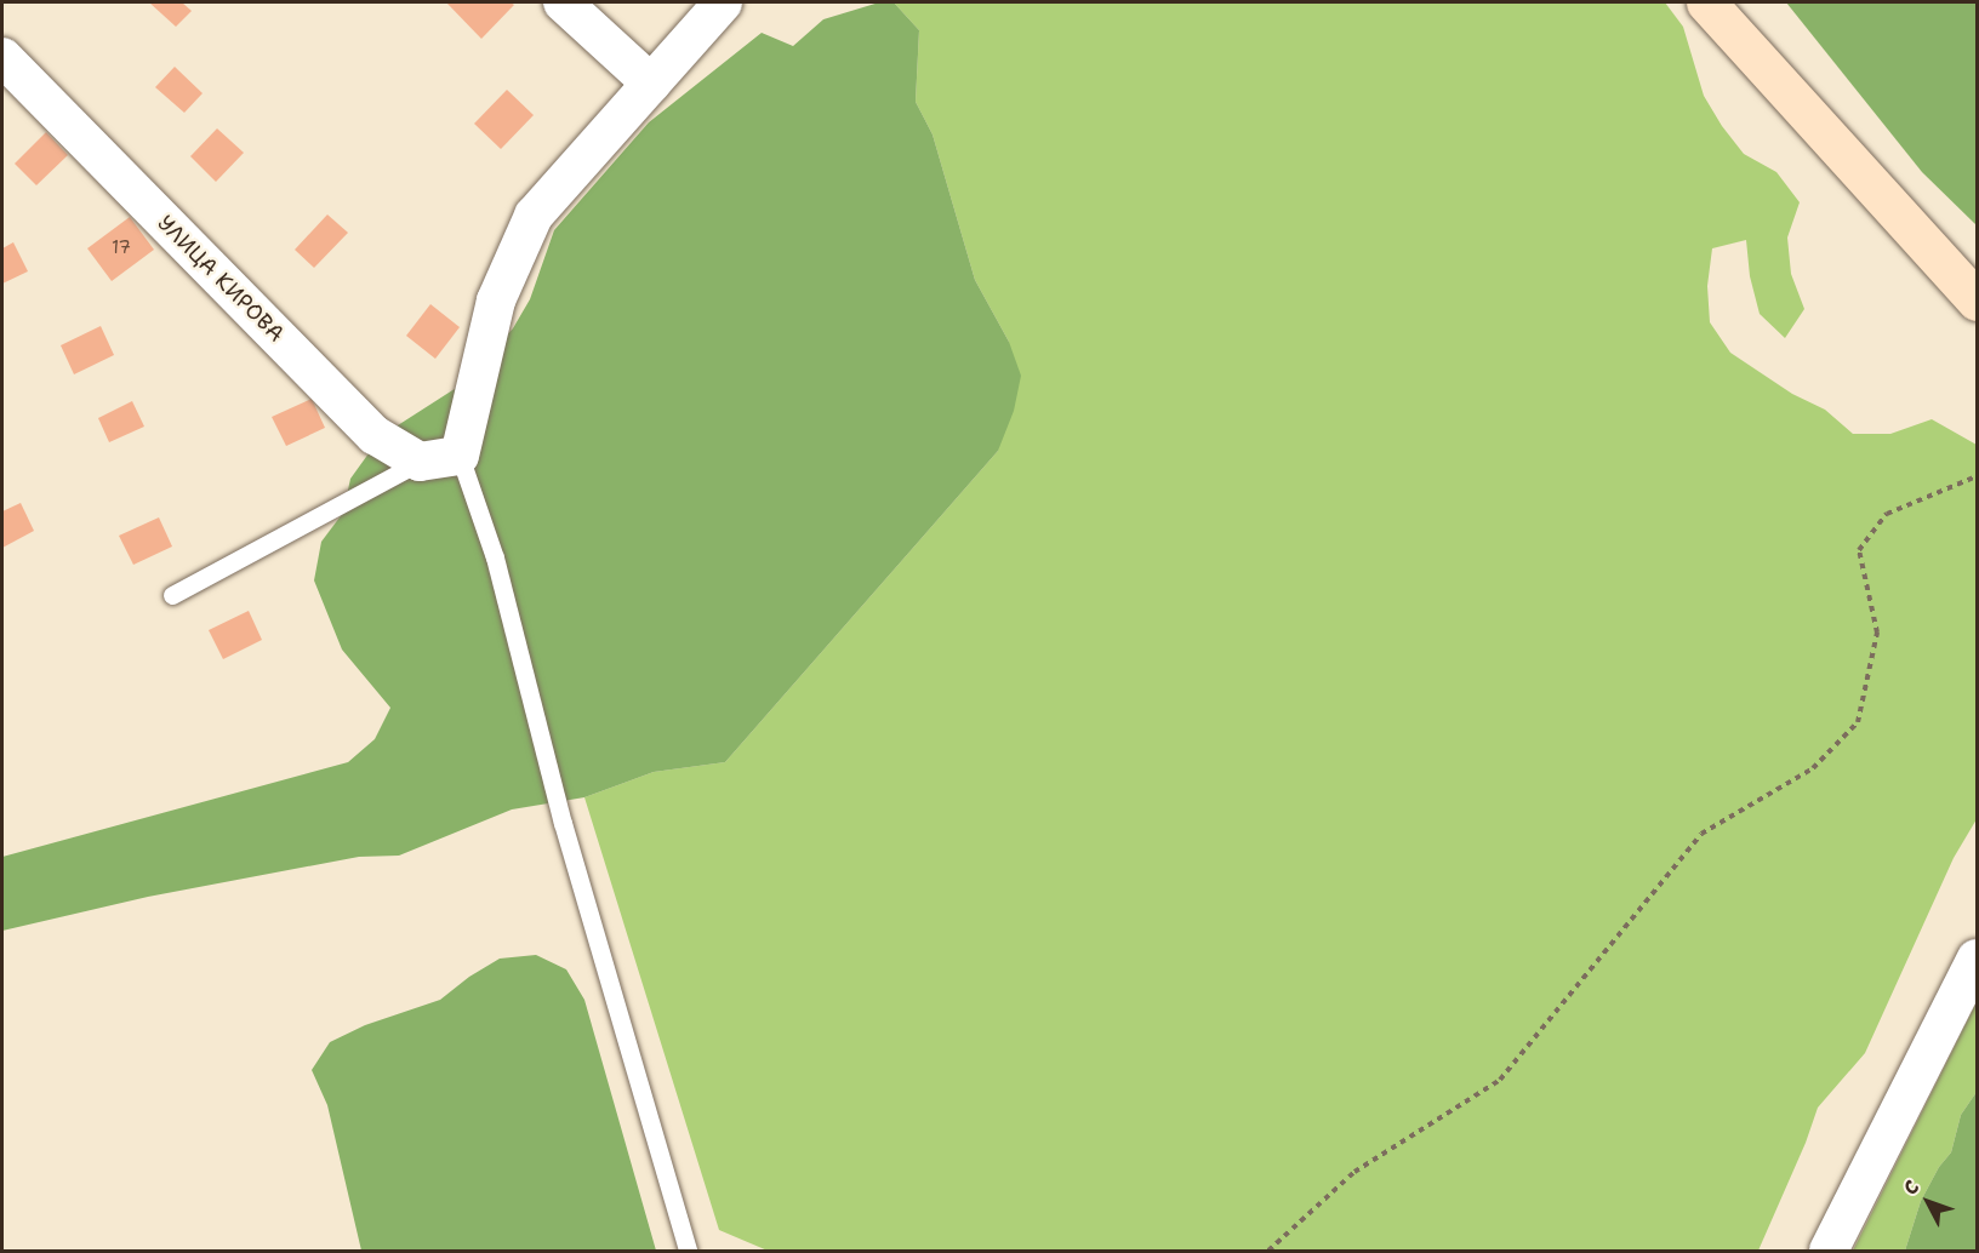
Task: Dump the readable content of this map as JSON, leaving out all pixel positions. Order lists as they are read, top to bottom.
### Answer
{
  "streets": {
    "street": ["УЛИЦА КИРОВА"]
  },
  "house_numbers": ["17"],
  "north": "top left"
}
